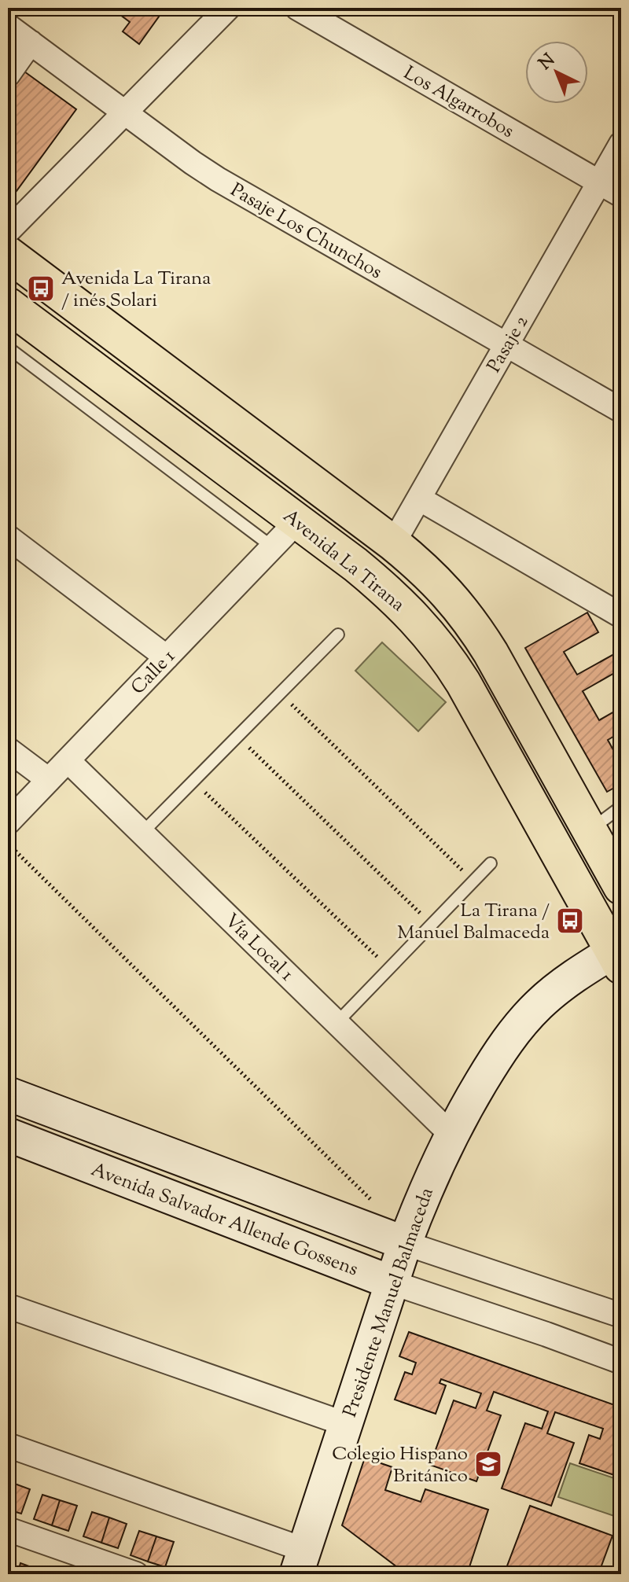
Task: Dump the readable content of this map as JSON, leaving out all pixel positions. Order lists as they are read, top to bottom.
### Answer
{
  "streets": {
    "highway": ["Avenida La Tirana"],
    "street": [
      "Los Algarrobos",
      "Pasaje Los Chunchos",
      "Pasaje 2",
      "Calle 1",
      "Vía Local 1",
      "Avenida Salvador Allende Gossens",
      "Presidente Manuel Balmaceda"
    ]
  },
  "crossings": [
    ["Los Algarrobos", "Pasaje 2"],
    ["Pasaje Los Chunchos", "Pasaje 2"],
    ["Avenida La Tirana", "Calle 1"],
    ["Avenida La Tirana", "Presidente Manuel Balmaceda"],
    ["Calle 1", "Vía Local 1"],
    ["Vía Local 1", "Presidente Manuel Balmaceda"],
    ["Avenida Salvador Allende Gossens", "Presidente Manuel Balmaceda"]
  ],
  "places": {
    "bus stop": ["Avenida La Tirana / inés Solari", "La Tirana / Manuel Balmaceda"],
    "school or university": ["Colegio Hispano Británico"]
  },
  "north": "top left"
}
